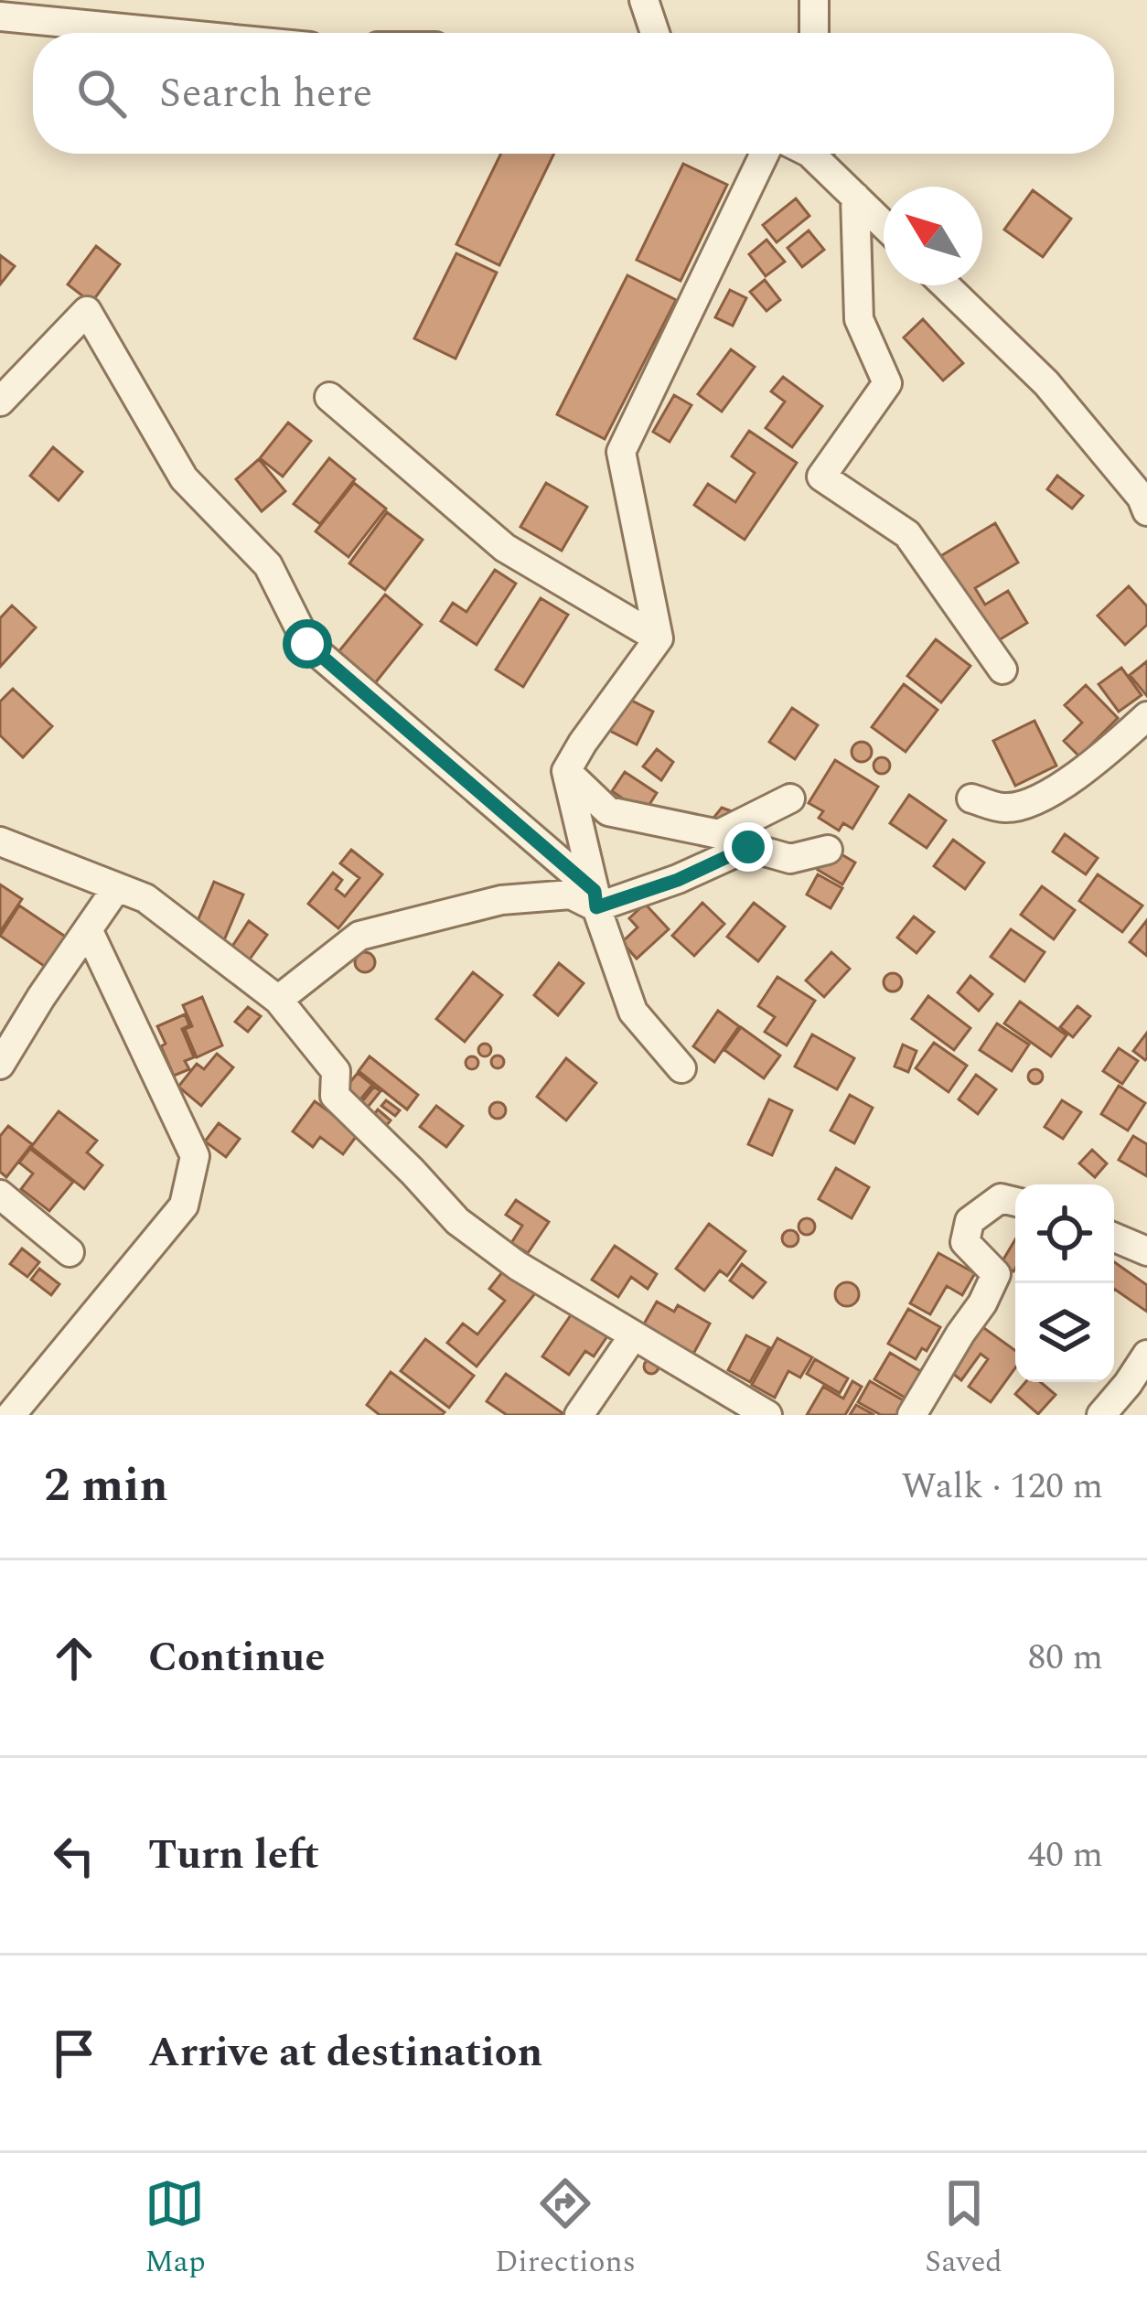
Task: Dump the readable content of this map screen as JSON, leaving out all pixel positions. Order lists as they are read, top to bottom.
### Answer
{
  "north": "top left",
  "page": {
    "search": "Search here",
    "heading": ["2 min", "Walk · 120 m"],
    "list": [
      ["Continue", "80 m"],
      ["Turn left", "40 m"],
      "Arrive at destination"
    ],
    "nav": ["Map", "Directions", "Saved"]
  }
}
